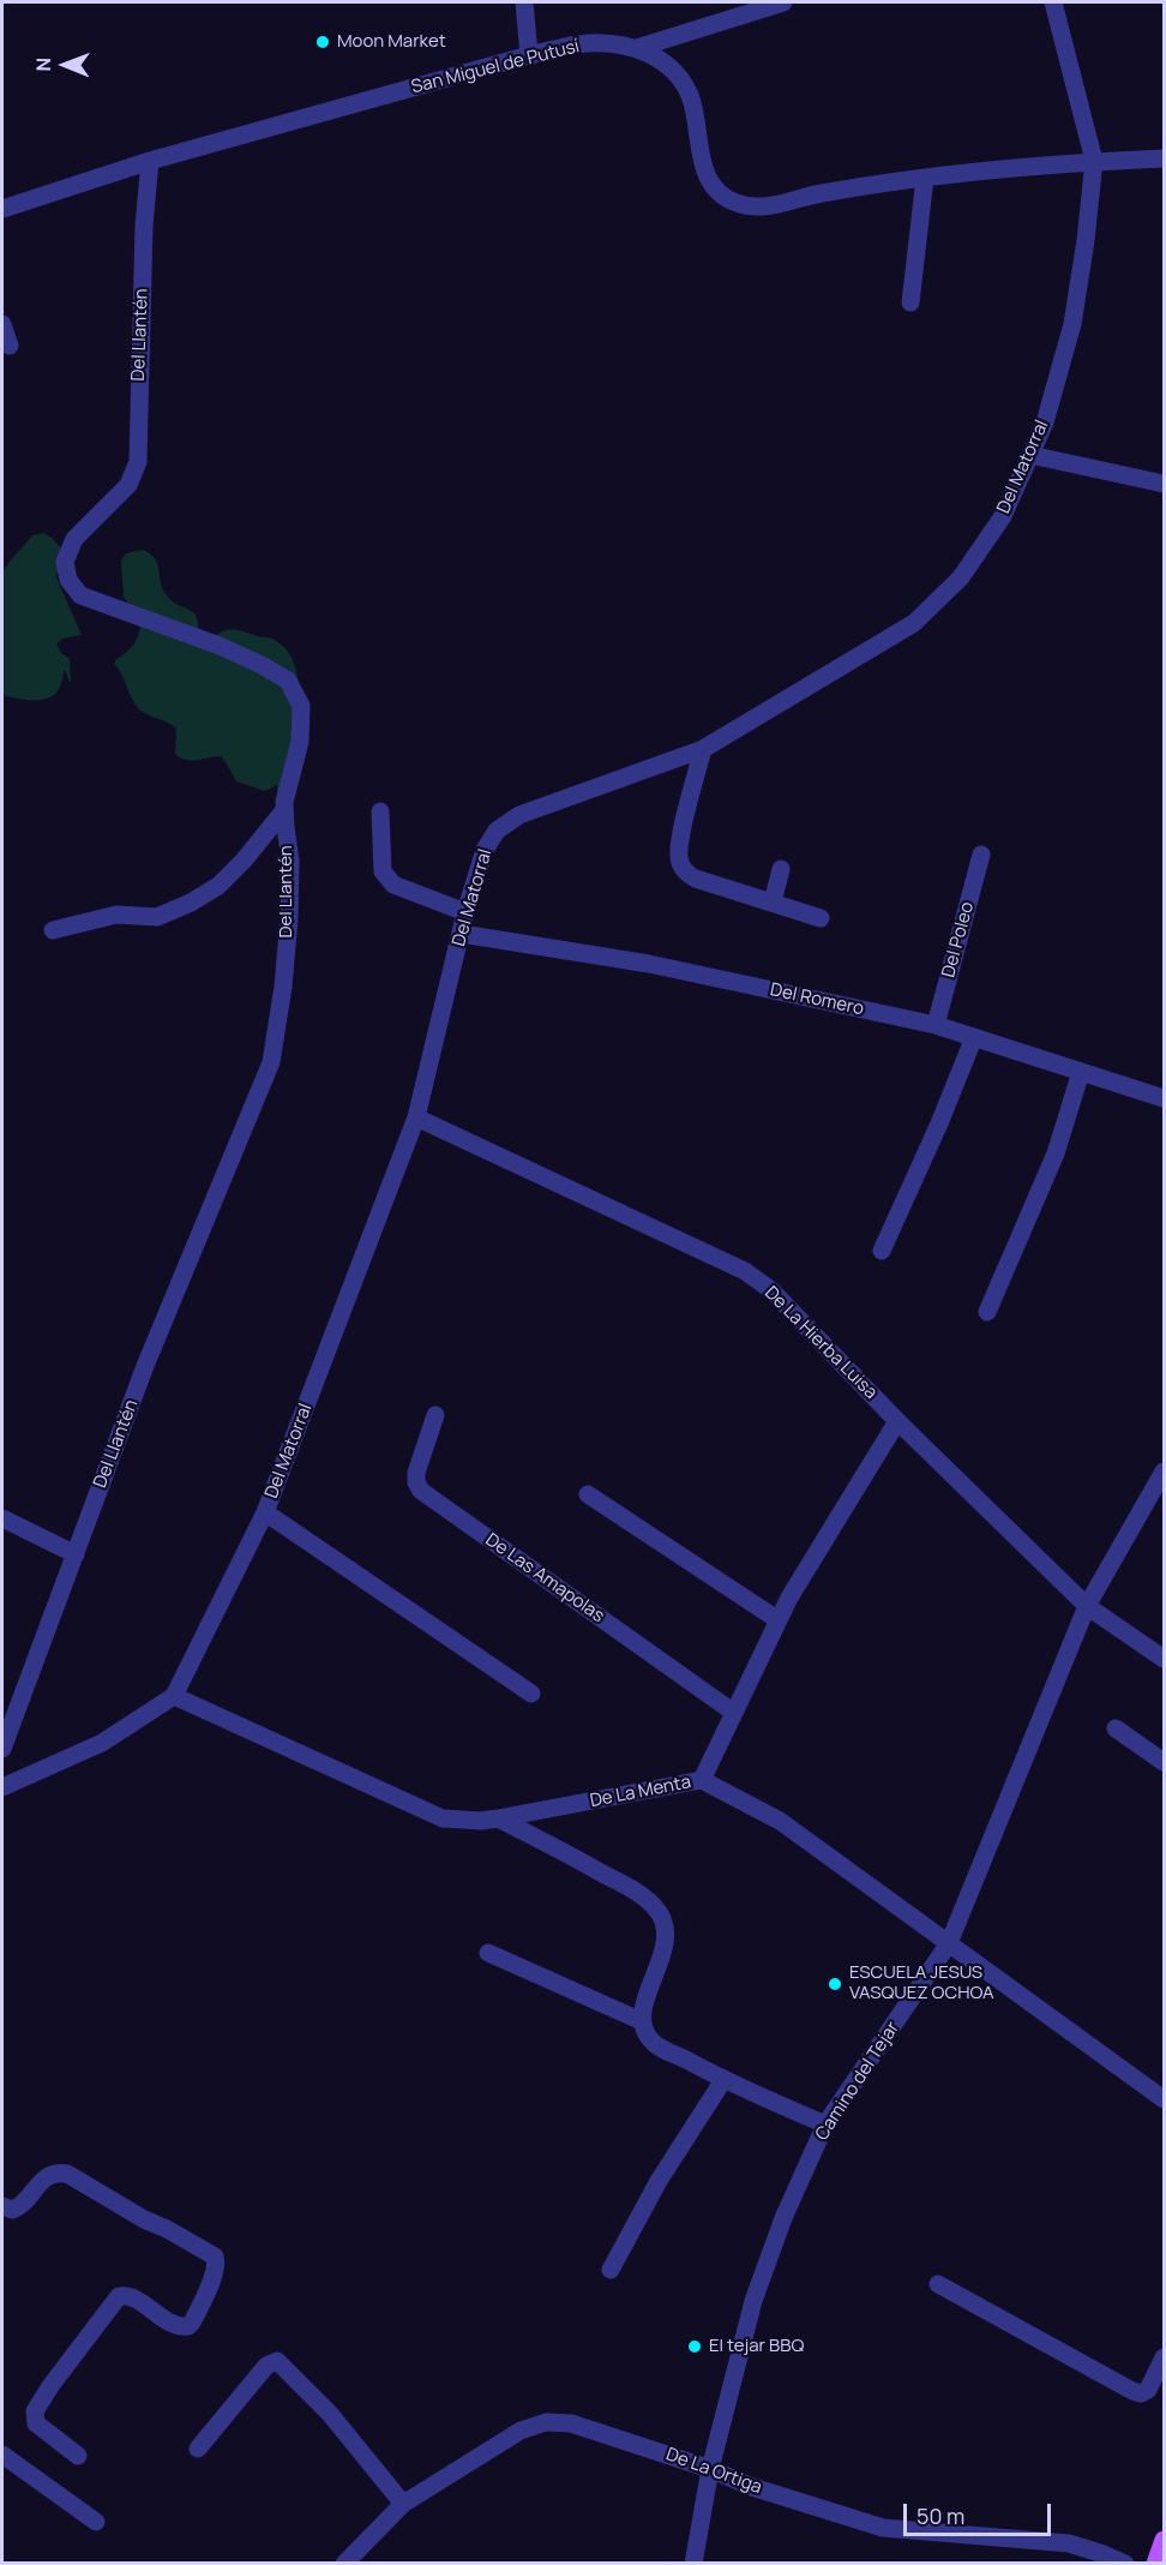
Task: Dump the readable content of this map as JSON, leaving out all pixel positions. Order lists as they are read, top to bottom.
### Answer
{
  "streets": {
    "street": [
      "San Miguel de Putusí",
      "Del Llantén",
      "Del Matorral",
      "Del Poleo",
      "Del Romero",
      "De La Hierba Luisa",
      "De Las Amapolas",
      "De La Menta",
      "Camino del Tejar",
      "De La Ortiga"
    ]
  },
  "crossings": [
    ["San Miguel de Putusí", "Del Llantén"],
    ["San Miguel de Putusí", "Del Matorral"],
    ["Del Matorral", "Del Romero"],
    ["Del Matorral", "De La Hierba Luisa"],
    ["Del Matorral", "De La Menta"],
    ["Del Poleo", "Del Romero"],
    ["De La Hierba Luisa", "Camino del Tejar"],
    ["De La Menta", "Camino del Tejar"],
    ["Camino del Tejar", "De La Ortiga"]
  ],
  "places": ["Moon Market", "ESCUELA JESUS VASQUEZ OCHOA", "El tejar BBQ"],
  "scale_bar": "50 m",
  "north": "left"
}
